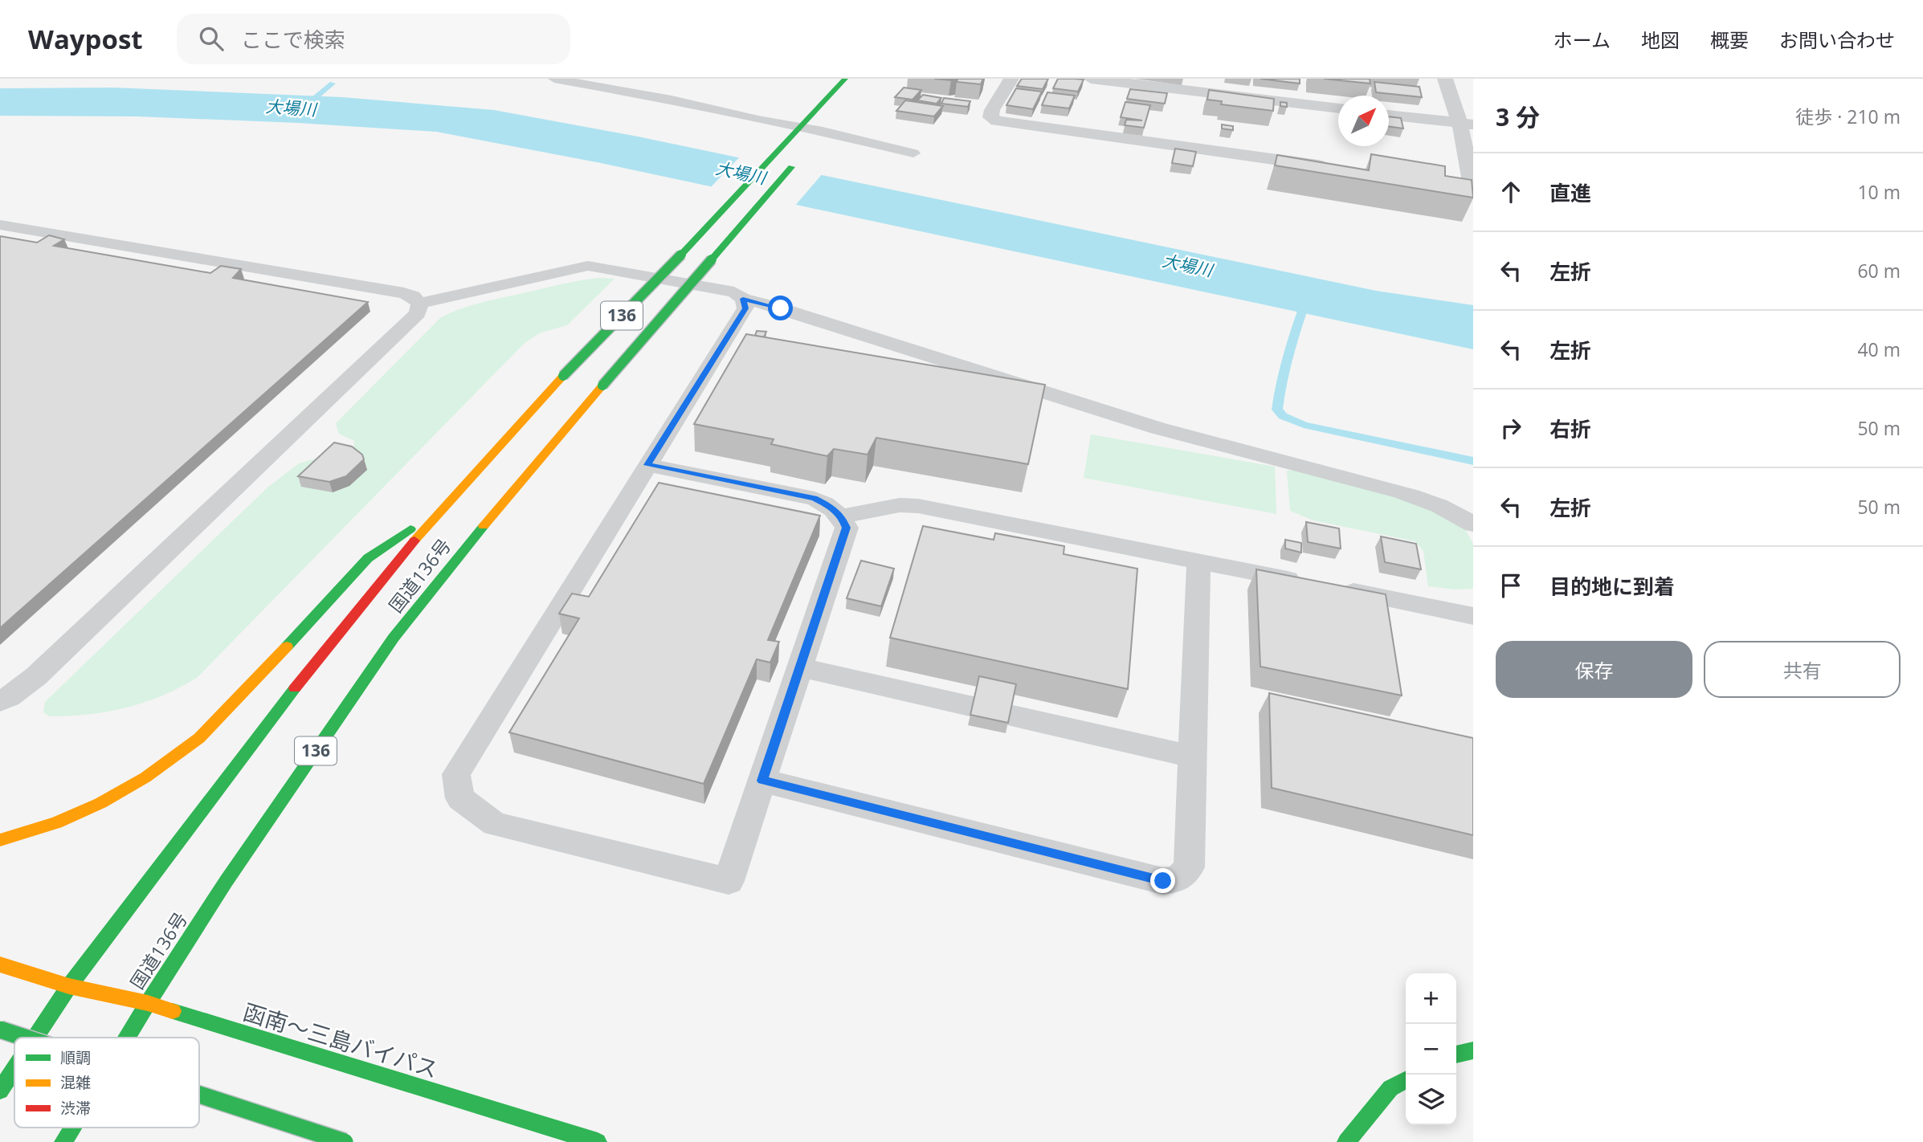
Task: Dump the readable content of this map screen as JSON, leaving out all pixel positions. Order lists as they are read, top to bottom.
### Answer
{
  "streets": {
    "main road": ["136", "国道136号", "函南～三島バイパス"]
  },
  "crossings": [
    ["国道136号", "函南～三島バイパス"]
  ],
  "water": ["大場川"],
  "legend": ["順調", "混雑", "渋滞"],
  "north": "top right",
  "page": {
    "header": "Waypost",
    "search": "ここで検索",
    "nav": [
      "ホーム",
      "地図",
      "概要",
      "お問い合わせ"
    ],
    "heading": ["3 分", "徒歩 · 210 m"],
    "list": [
      ["直進", "10 m"],
      ["左折", "60 m"],
      ["左折", "40 m"],
      ["右折", "50 m"],
      ["左折", "50 m"],
      "目的地に到着"
    ],
    "buttons": ["保存", "共有"],
    "map_buttons": ["+", "−"]
  }
}
